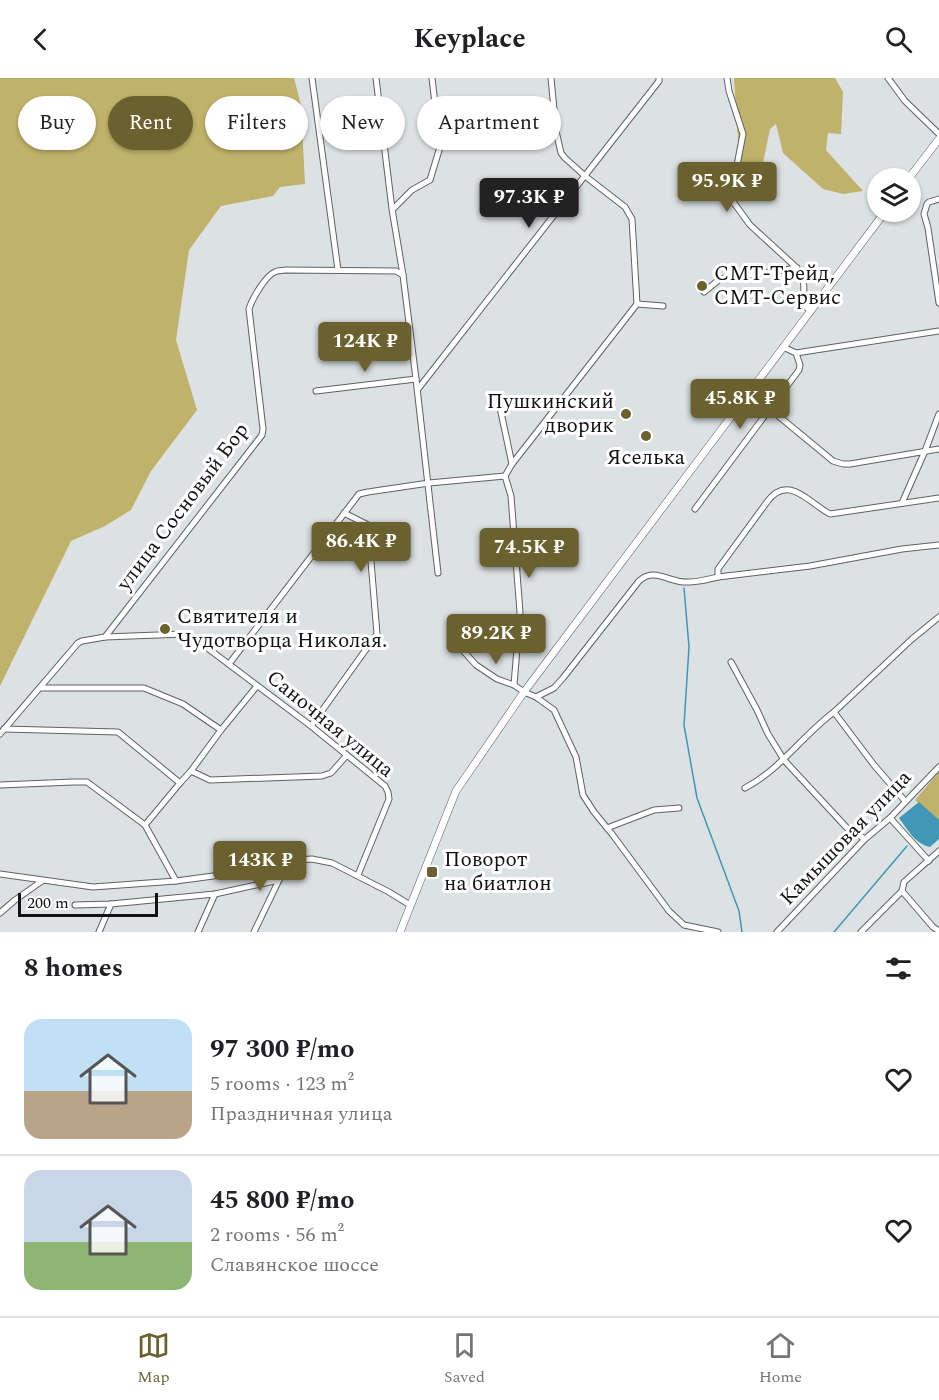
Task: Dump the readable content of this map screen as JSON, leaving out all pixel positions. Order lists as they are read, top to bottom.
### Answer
{
  "streets": {
    "street": ["улица Сосновый Бор", "Саночная улица", "Камышовая улица"]
  },
  "crossings": [
    ["улица Сосновый Бор", "Саночная улица"]
  ],
  "places": {
    "other": [
      "СМТ-Трейд, СМТ-Сервис",
      "Пушкинский дворик",
      "Яселька",
      "Святителя и Чудотворца Николая."
    ],
    "transit": ["Поворот на биатлон"]
  },
  "scale_bar": "200 m",
  "page": {
    "header": "Keyplace",
    "chip": [
      "Buy",
      "Rent",
      "Filters",
      "New",
      "Apartment"
    ],
    "price": [
      "95.9K ₽",
      "97.3K ₽",
      "124K ₽",
      "45.8K ₽",
      "86.4K ₽",
      "74.5K ₽",
      "89.2K ₽",
      "143K ₽"
    ],
    "scale": "200 m",
    "heading": "8 homes",
    "list": [
      {
        "name": "97 300 ₽/mo",
        "note": "5 rooms · 123 m² · Праздничная улица"
      },
      {
        "name": "45 800 ₽/mo",
        "note": "2 rooms · 56 m² · Славянское шоссе"
      }
    ],
    "tabs": ["Map", "Saved", "Home"]
  }
}
